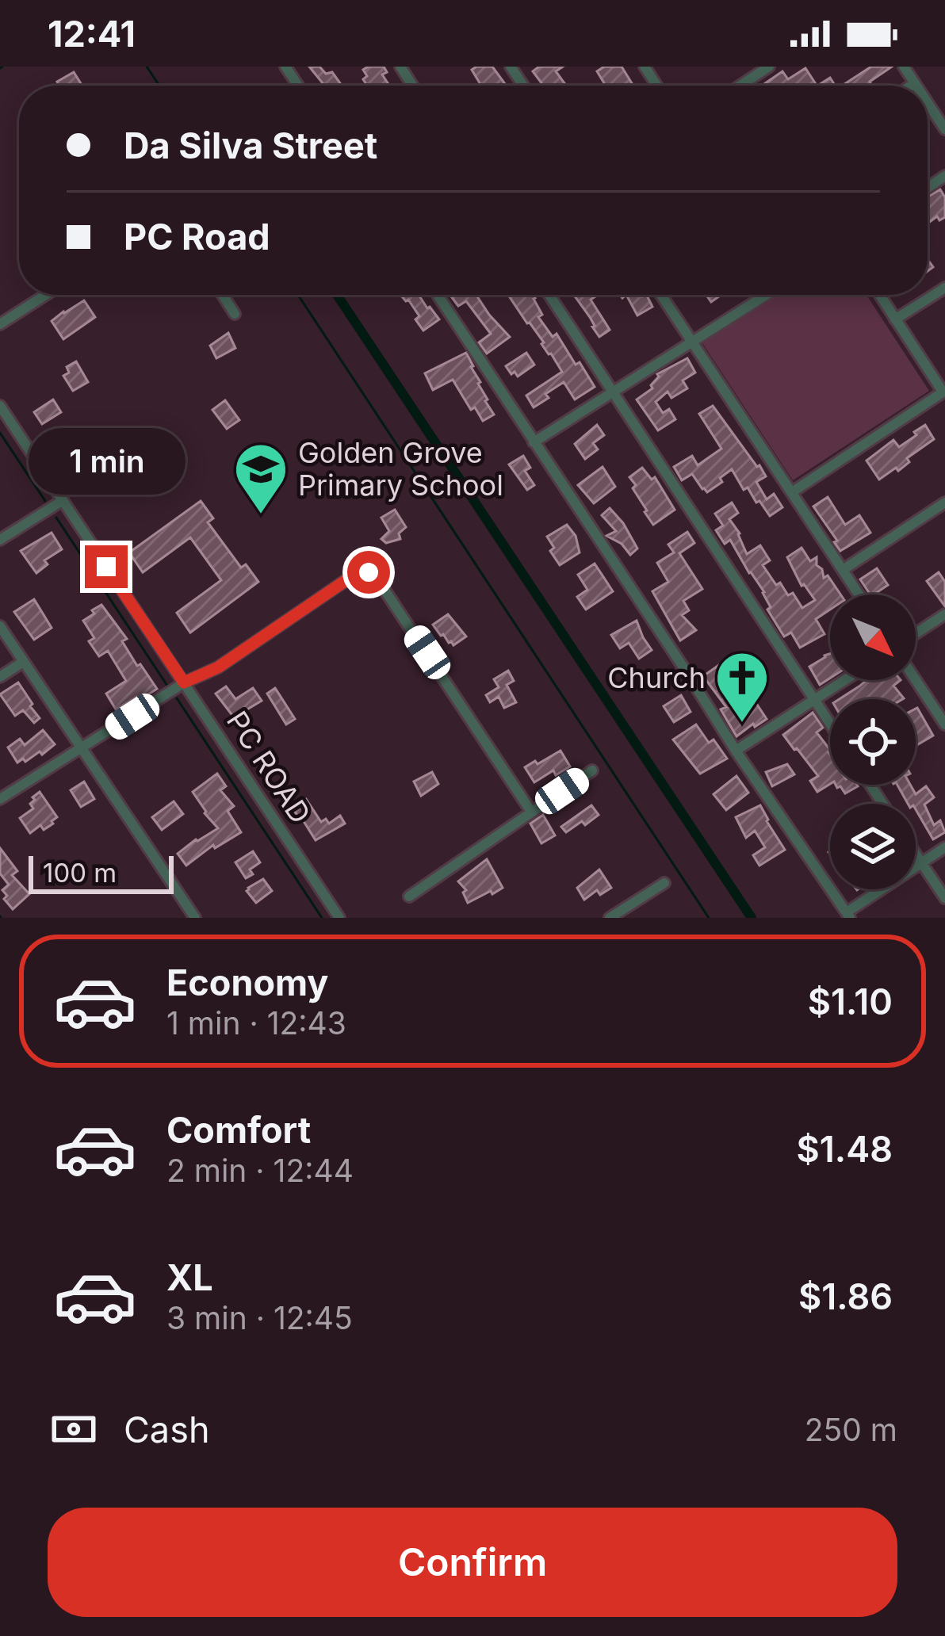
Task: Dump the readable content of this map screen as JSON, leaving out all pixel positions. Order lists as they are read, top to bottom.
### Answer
{
  "streets": {
    "street": ["PC ROAD"]
  },
  "places": {
    "school or university": ["Golden Grove Primary School"],
    "church": ["Church"]
  },
  "scale_bar": "100 m",
  "north": "bottom right",
  "page": {
    "status": "12:41",
    "banner": ["Da Silva Street", "PC Road"],
    "bubble": "1 min",
    "scale": "100 m",
    "list": [
      {
        "name": "Economy",
        "note": "1 min · 12:43",
        "value": "$1.10"
      },
      {
        "name": "Comfort",
        "note": "2 min · 12:44",
        "value": "$1.48"
      },
      {
        "name": "XL",
        "note": "3 min · 12:45",
        "value": "$1.86"
      }
    ],
    "pay": ["Cash", "250 m"],
    "buttons": "Confirm"
  }
}
